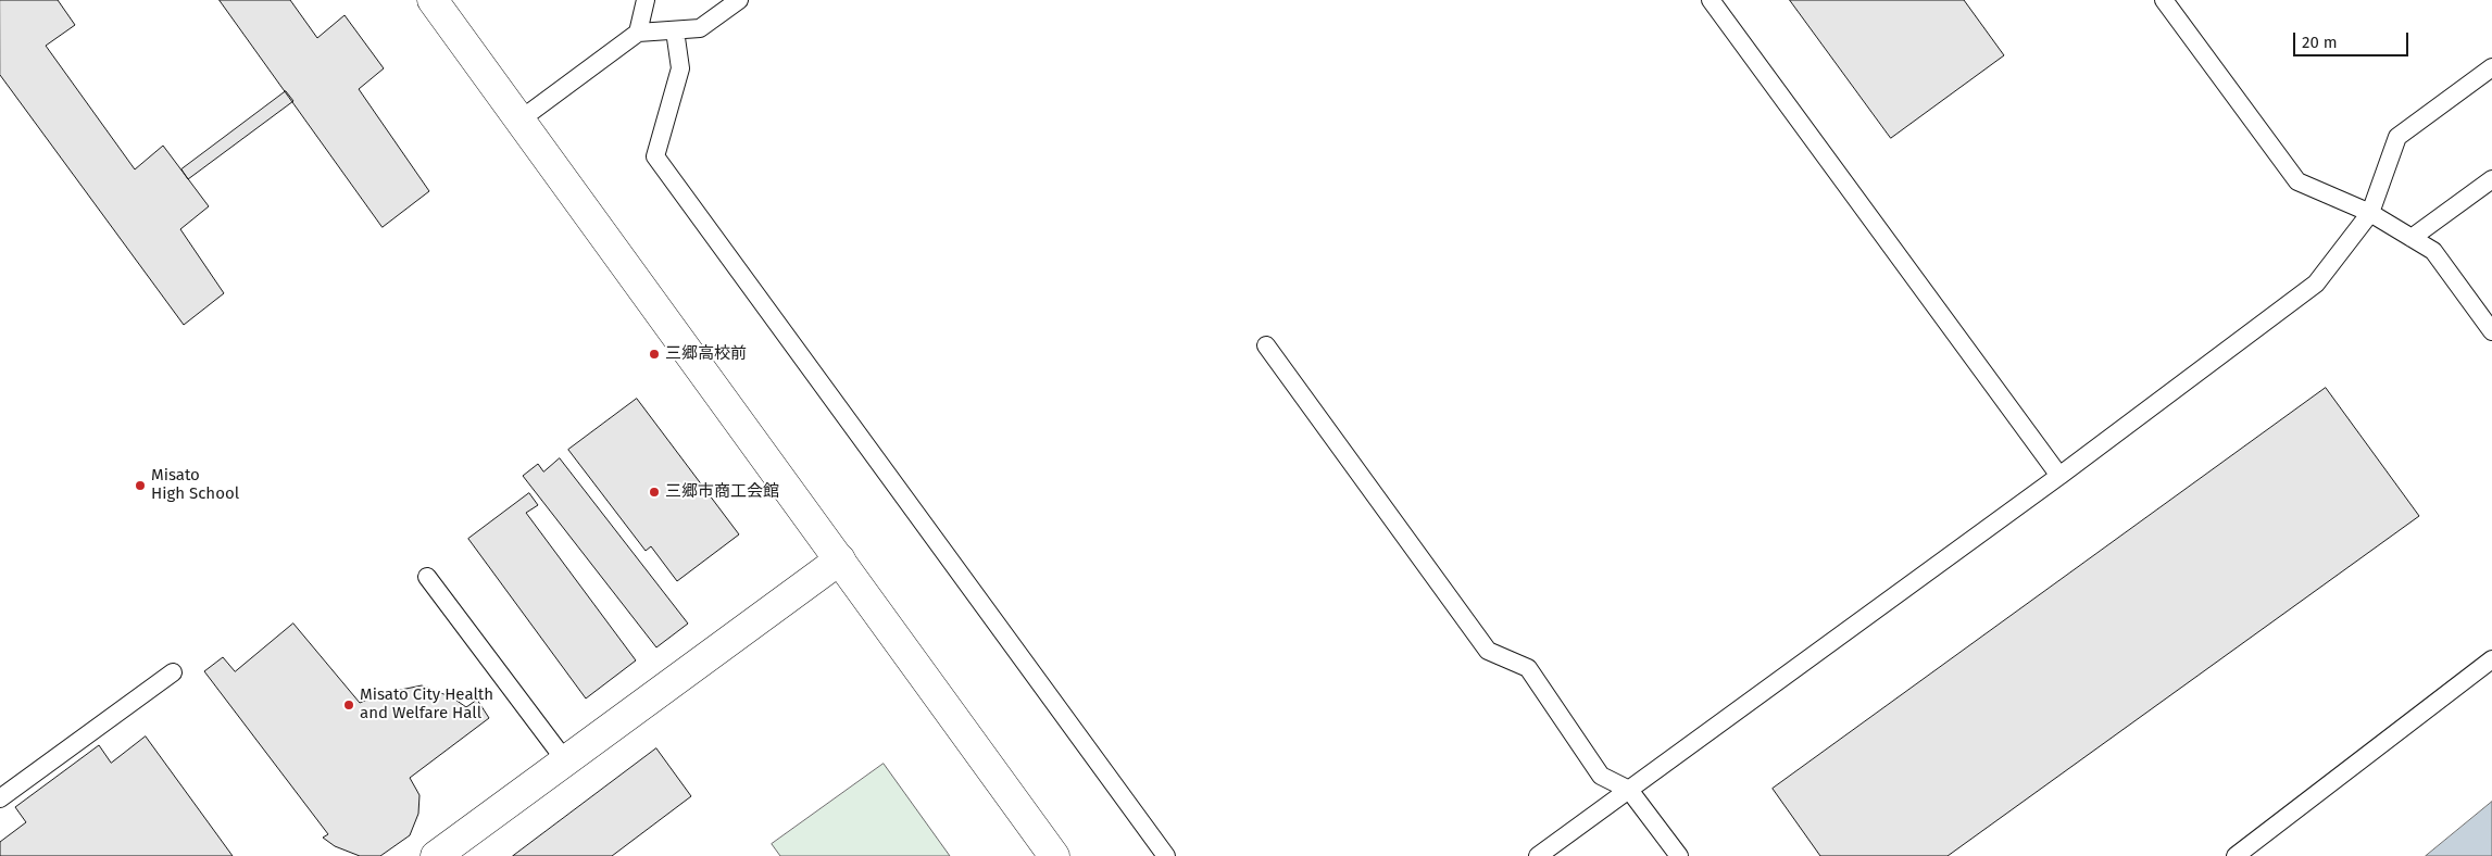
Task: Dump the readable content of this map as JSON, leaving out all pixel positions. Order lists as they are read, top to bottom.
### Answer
{
  "places": [
    "三郷高校前",
    "Misato High School",
    "三郷市商工会館",
    "Misato City Health and Welfare Hall"
  ],
  "scale_bar": "20 m"
}
